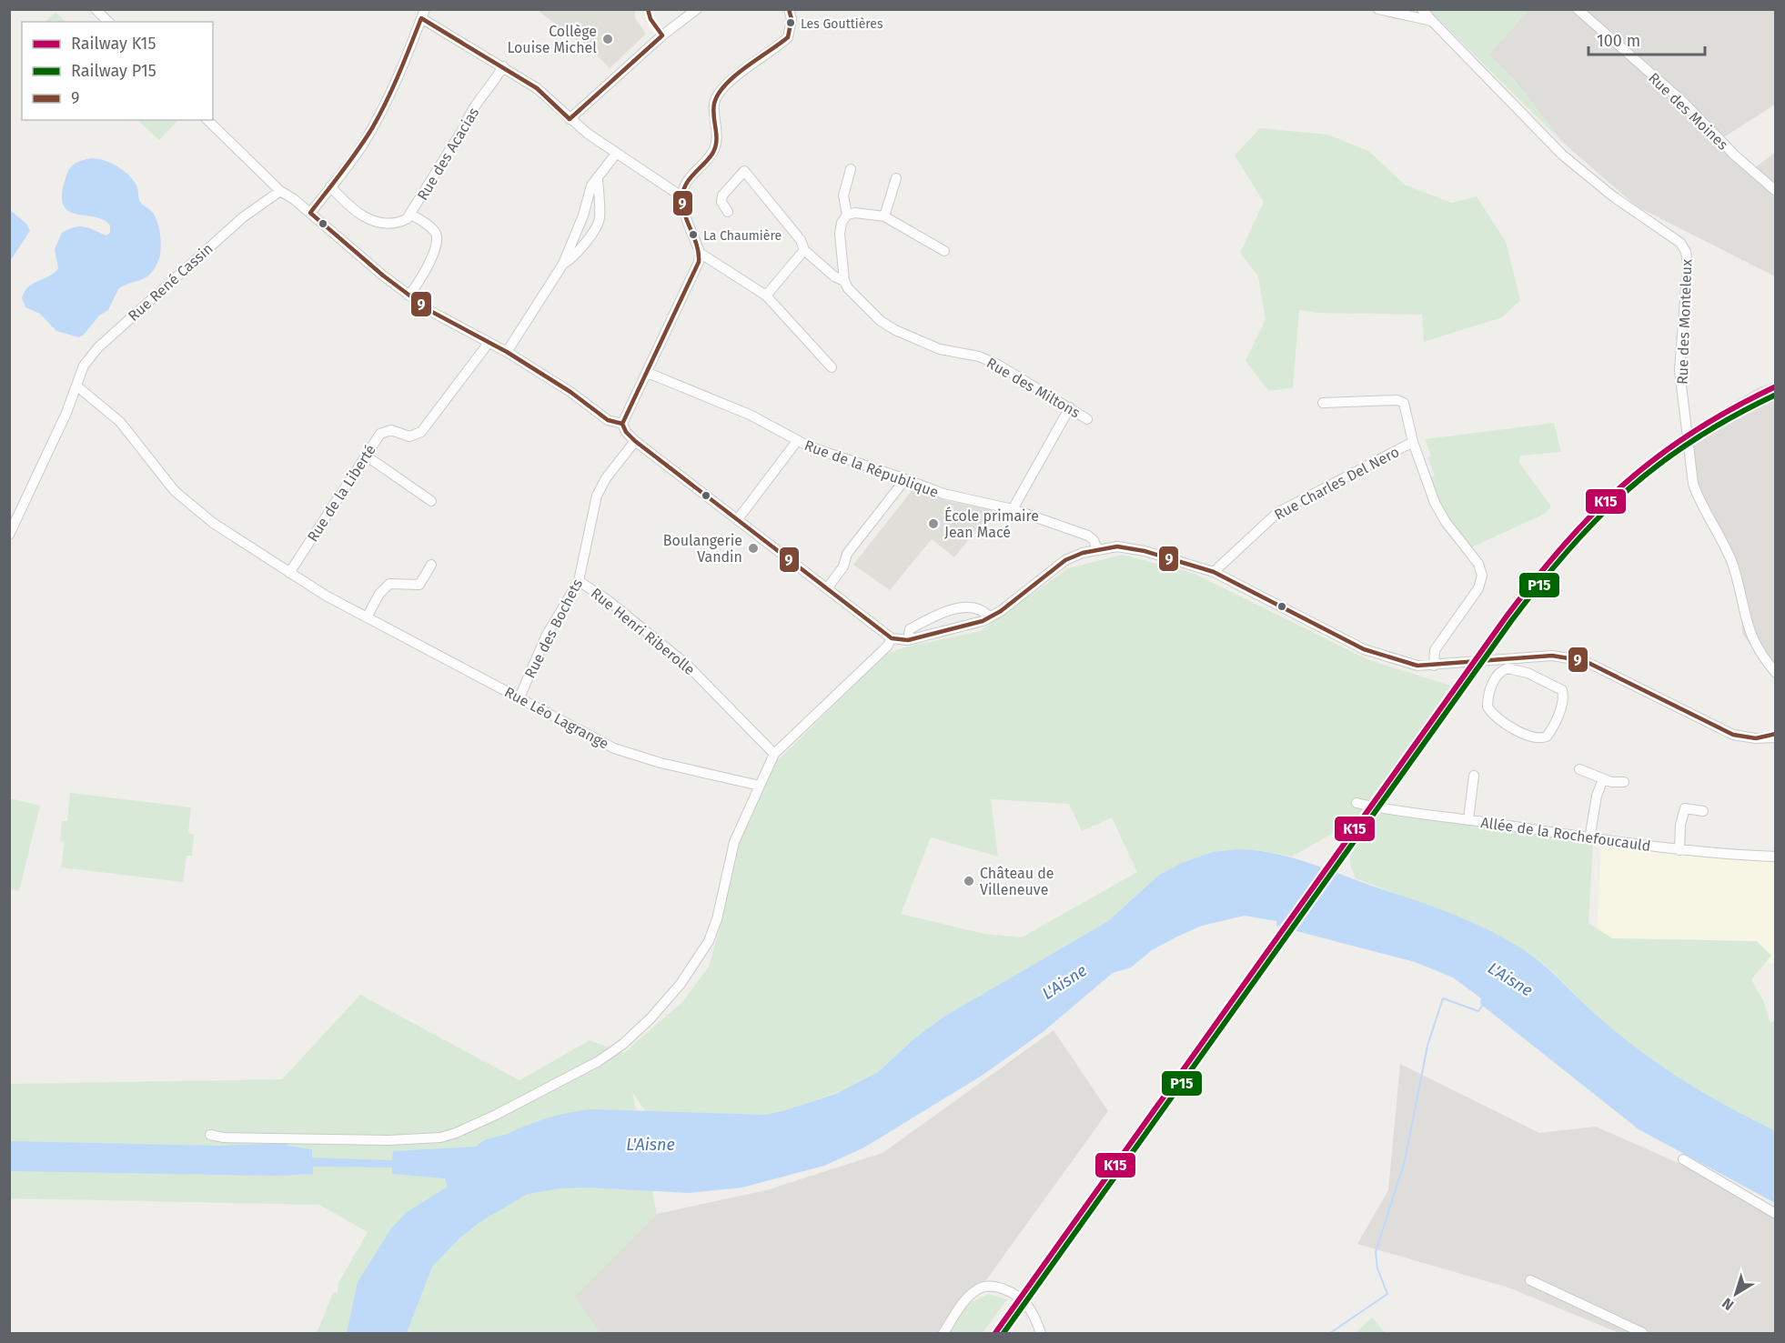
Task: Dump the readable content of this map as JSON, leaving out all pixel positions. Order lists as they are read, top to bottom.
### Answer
{
  "streets": {
    "street": [
      "Rue des Moines",
      "Rue des Acacias",
      "Rue René Cassin",
      "Rue des Monteleux",
      "Rue des Miltons",
      "Rue de la République",
      "Rue Charles Del Nero",
      "Rue de la Liberté",
      "Rue des Bochets",
      "Rue Henri Riberolle",
      "Rue Léo Lagrange",
      "Allée de la Rochefoucauld"
    ]
  },
  "crossings": [
    ["Rue René Cassin", "Rue Léo Lagrange"],
    ["Rue de la Liberté", "Rue Léo Lagrange"],
    ["Rue des Bochets", "Rue Henri Riberolle"],
    ["Rue des Bochets", "Rue Léo Lagrange"]
  ],
  "water": ["L'Aisne"],
  "places": [
    "Les Gouttières",
    "Collège Louise Michel",
    "La Chaumière",
    "École primaire Jean Macé",
    "Boulangerie Vandin",
    "Château de Villeneuve"
  ],
  "lines": ["transit line 9", "rail line K15", "rail line P15"],
  "legend": ["Railway K15", "Railway P15", "9"],
  "scale_bar": "100 m",
  "north": "bottom left"
}
